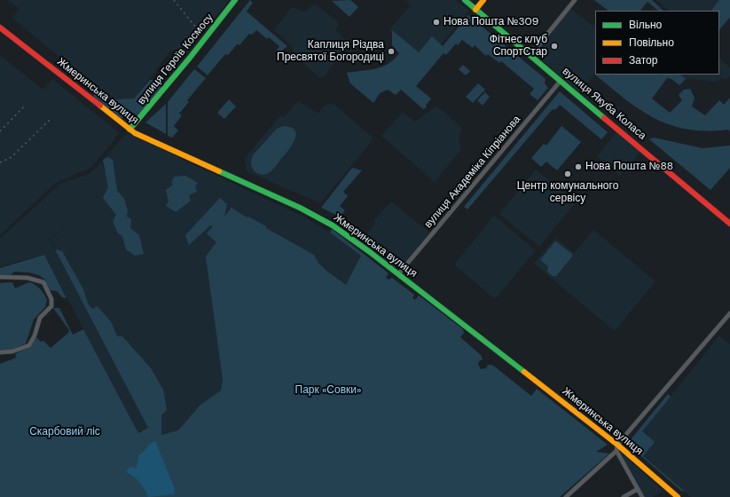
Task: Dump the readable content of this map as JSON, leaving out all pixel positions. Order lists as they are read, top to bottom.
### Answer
{
  "streets": {
    "main road": ["вулиця Героїв Космосу", "Жмеринська вулиця", "вулиця Якуба Коласа"],
    "street": ["вулиця Академіка Кіпріанова"]
  },
  "crossings": [
    ["вулиця Героїв Космосу", "Жмеринська вулиця"],
    ["Жмеринська вулиця", "вулиця Академіка Кіпріанова"],
    ["вулиця Якуба Коласа", "вулиця Академіка Кіпріанова"]
  ],
  "parks": ["Парк «Совки»", "Скарбовий ліс"],
  "places": [
    "Нова Пошта №309",
    "Фітнес клуб СпортСтар",
    "Каплиця Різдва Пресвятої Богородиці",
    "Нова Пошта №88",
    "Центр комунального сервісу"
  ],
  "legend": ["Вільно", "Повільно", "Затор"]
}
